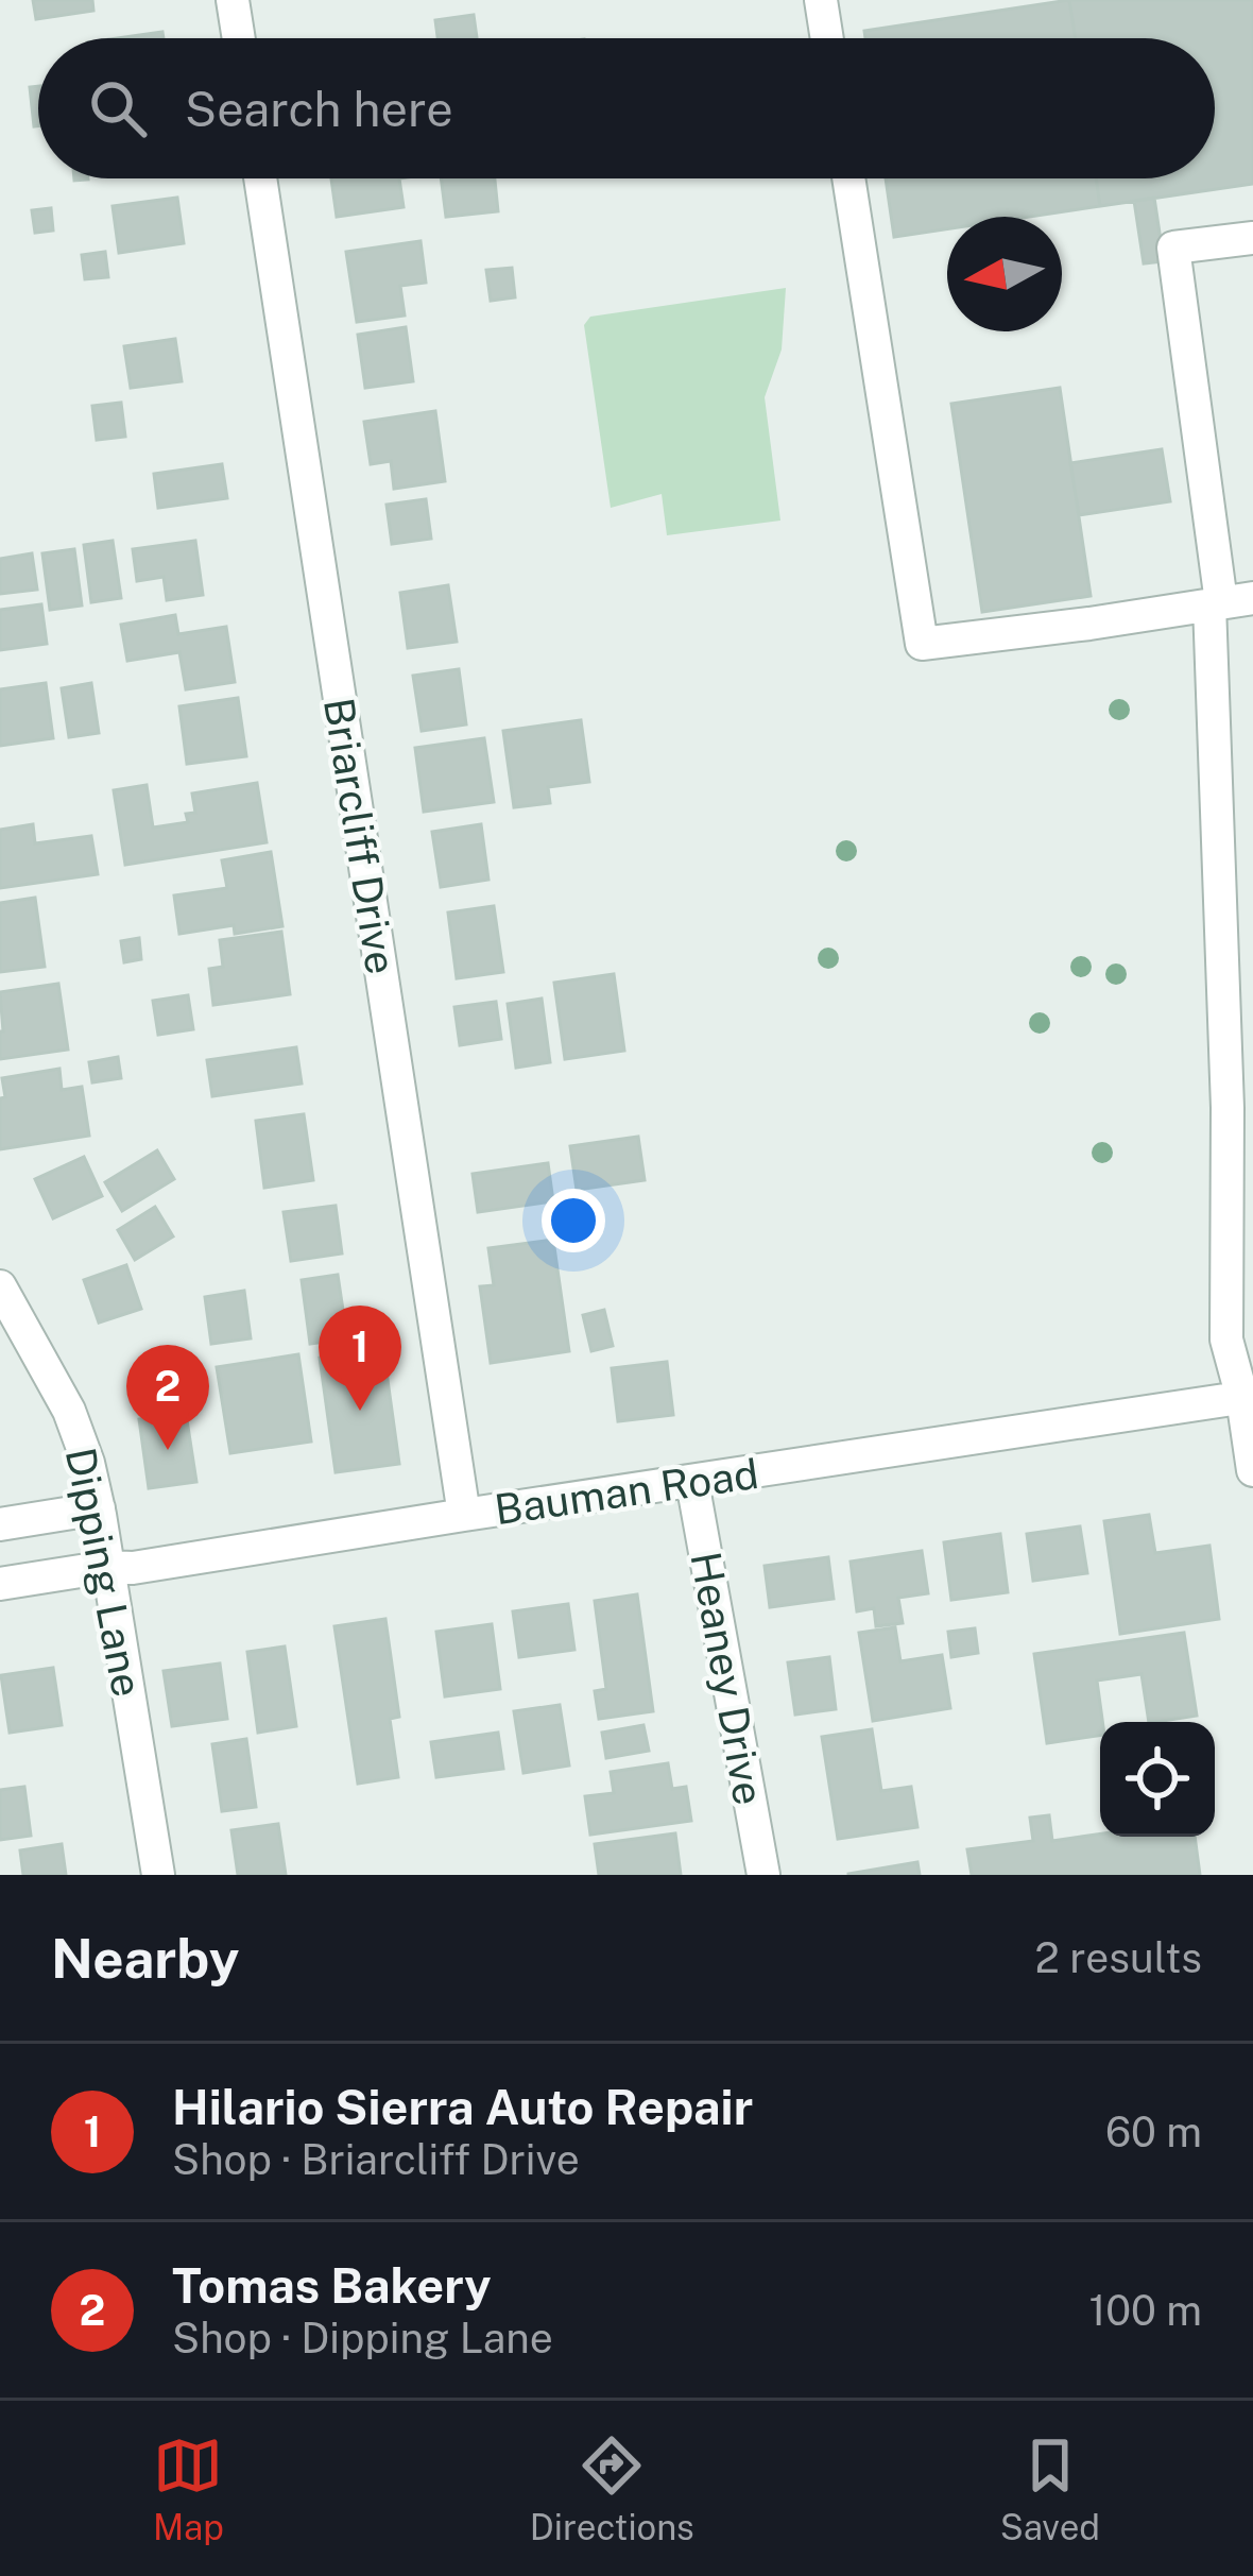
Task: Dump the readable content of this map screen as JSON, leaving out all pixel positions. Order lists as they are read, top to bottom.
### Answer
{
  "streets": {
    "street": [
      "Briarcliff Drive",
      "Bauman Road",
      "Dipping Lane",
      "Heaney Drive"
    ]
  },
  "crossings": [
    ["Briarcliff Drive", "Bauman Road"],
    ["Bauman Road", "Dipping Lane"],
    ["Bauman Road", "Heaney Drive"]
  ],
  "north": "left",
  "page": {
    "search": "Search here",
    "pins": ["1", "2"],
    "heading": ["Nearby", "2 results"],
    "list": [
      {
        "mark": "1",
        "name": "Hilario Sierra Auto Repair",
        "note": "Shop · Briarcliff Drive",
        "value": "60 m"
      },
      {
        "mark": "2",
        "name": "Tomas Bakery",
        "note": "Shop · Dipping Lane",
        "value": "100 m"
      }
    ],
    "nav": ["Map", "Directions", "Saved"]
  }
}
